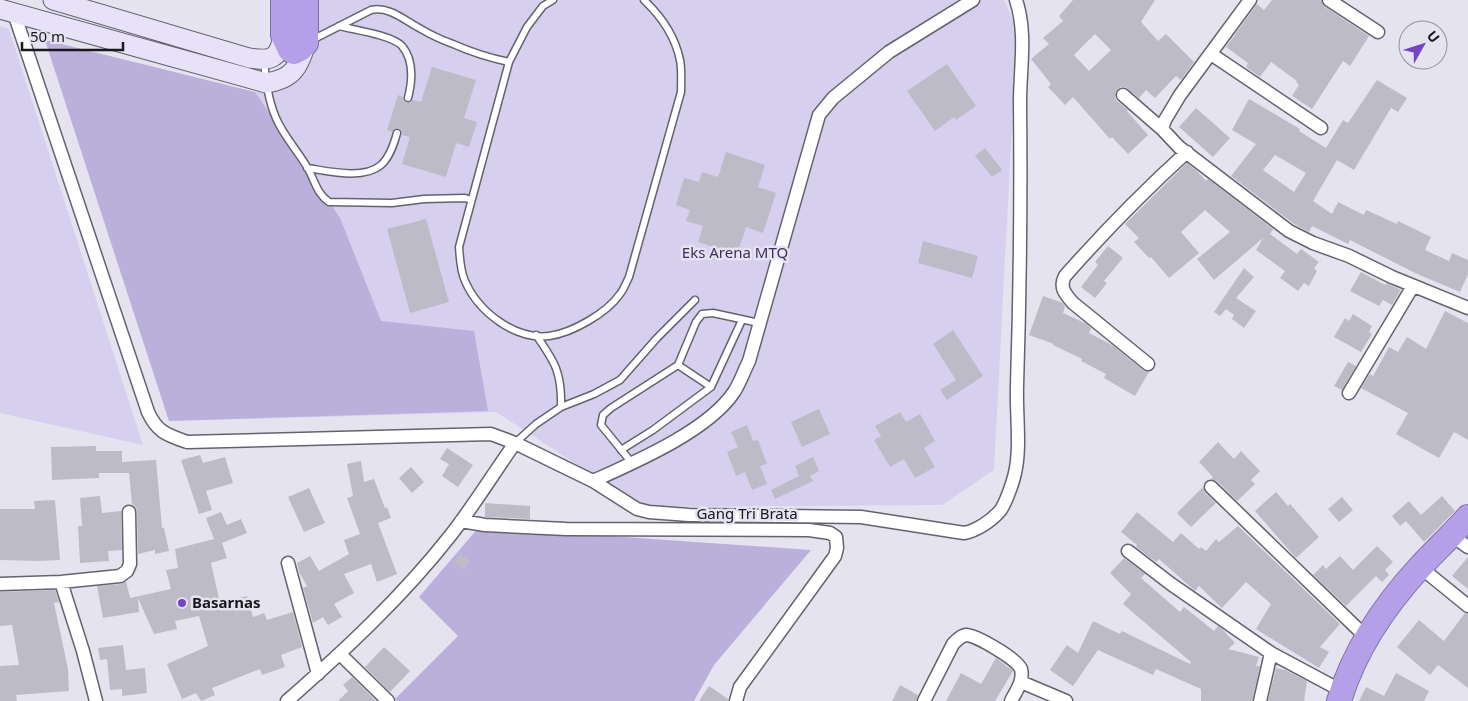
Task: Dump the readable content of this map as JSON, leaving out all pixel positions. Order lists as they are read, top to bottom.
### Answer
{
  "streets": {
    "street": ["Gang Tri Brata"]
  },
  "parks": ["Eks Arena MTQ"],
  "places": ["Basarnas"],
  "scale_bar": "50 m",
  "north": "top right"
}
